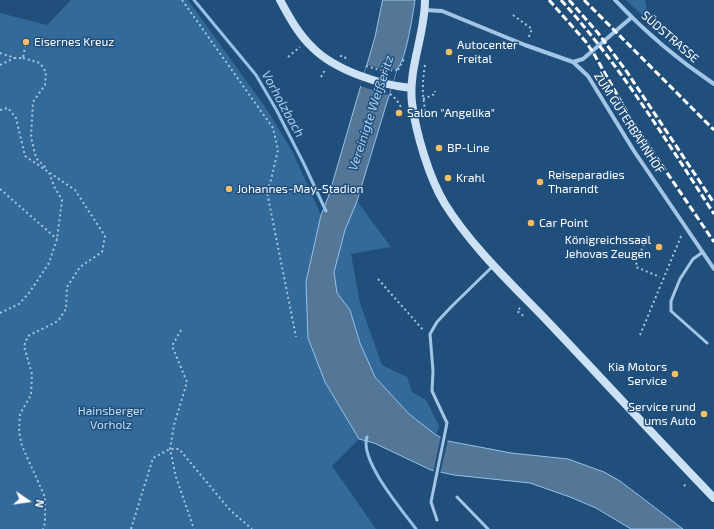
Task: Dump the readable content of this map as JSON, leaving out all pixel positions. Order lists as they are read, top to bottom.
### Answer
{
  "streets": {
    "street": ["SÜDSTRASSE", "ZUM GÜTERBAHNHOF"]
  },
  "water": ["Vorholzbach", "Vereinigte Weißeritz"],
  "parks": ["Hainsberger Vorholz"],
  "places": [
    "Eisernes Kreuz",
    "Autocenter Freital",
    "Salon \"Angelika\"",
    "BP-Line",
    "Krahl",
    "Reiseparadies Tharandt",
    "Johannes-May-Stadion",
    "Car Point",
    "Königreichssaal Jehovas Zeugen",
    "Kia Motors Service",
    "Service rund ums Auto"
  ],
  "north": "right"
}
